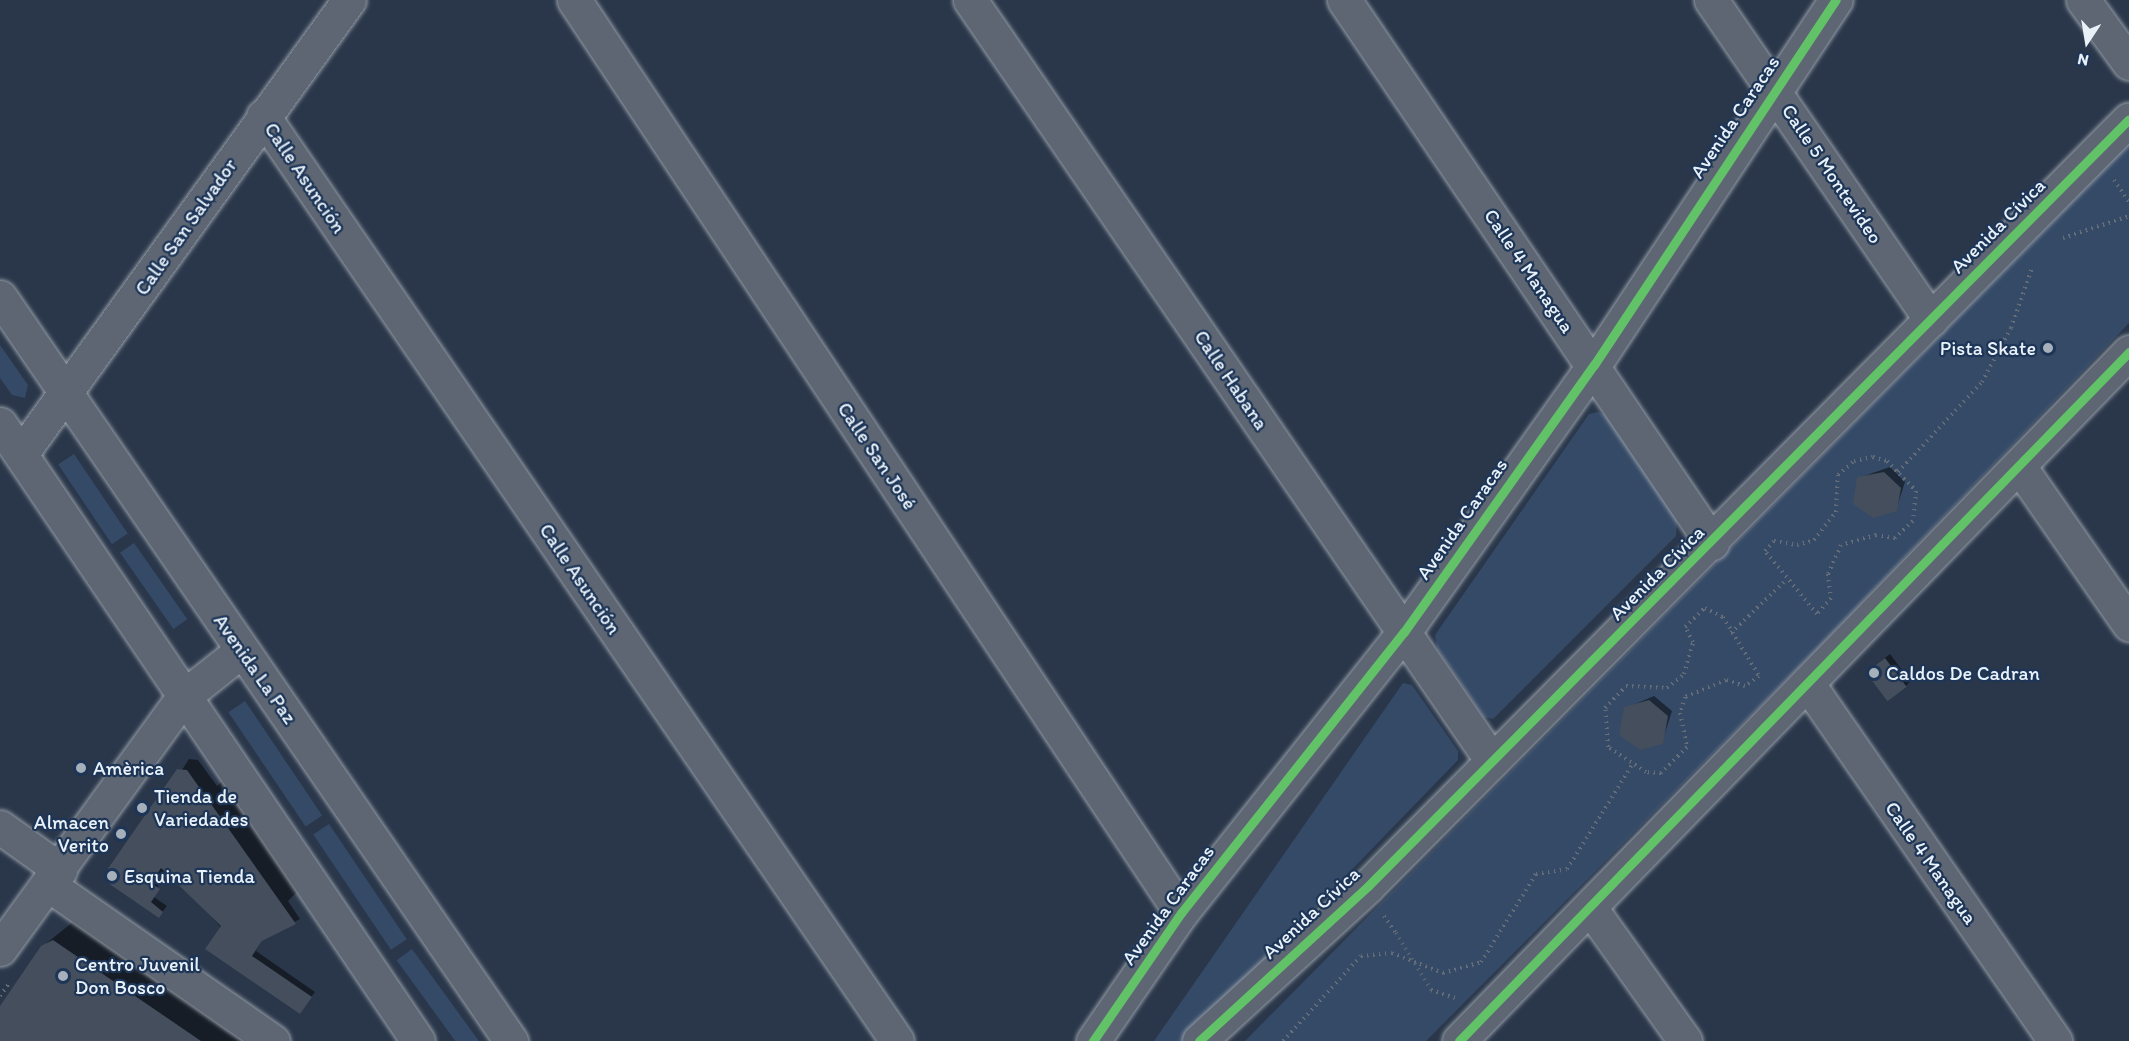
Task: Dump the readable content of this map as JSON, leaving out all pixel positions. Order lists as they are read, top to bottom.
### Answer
{
  "streets": {
    "street": [
      "Avenida Caracas",
      "Calle 5 Montevideo",
      "Calle Asunción",
      "Avenida Cívica",
      "Calle San Salvador",
      "Calle 4 Managua",
      "Calle Habana",
      "Calle San José",
      "Avenida La Paz"
    ]
  },
  "crossings": [
    ["Avenida Caracas", "Calle 5 Montevideo"],
    ["Avenida Caracas", "Calle 4 Managua"],
    ["Avenida Caracas", "Calle Habana"],
    ["Avenida Caracas", "Calle San José"],
    ["Calle 5 Montevideo", "Avenida Cívica"],
    ["Calle Asunción", "Calle San Salvador"],
    ["Avenida Cívica", "Calle 4 Managua"],
    ["Avenida Cívica", "Calle Habana"],
    ["Calle San Salvador", "Avenida La Paz"]
  ],
  "places": [
    "Pista Skate",
    "Caldos De Cadran",
    "Amèrica",
    "Tienda de Variedades",
    "Almacen Verito",
    "Esquina Tienda",
    "Centro Juvenil Don Bosco"
  ],
  "north": "bottom"
}
